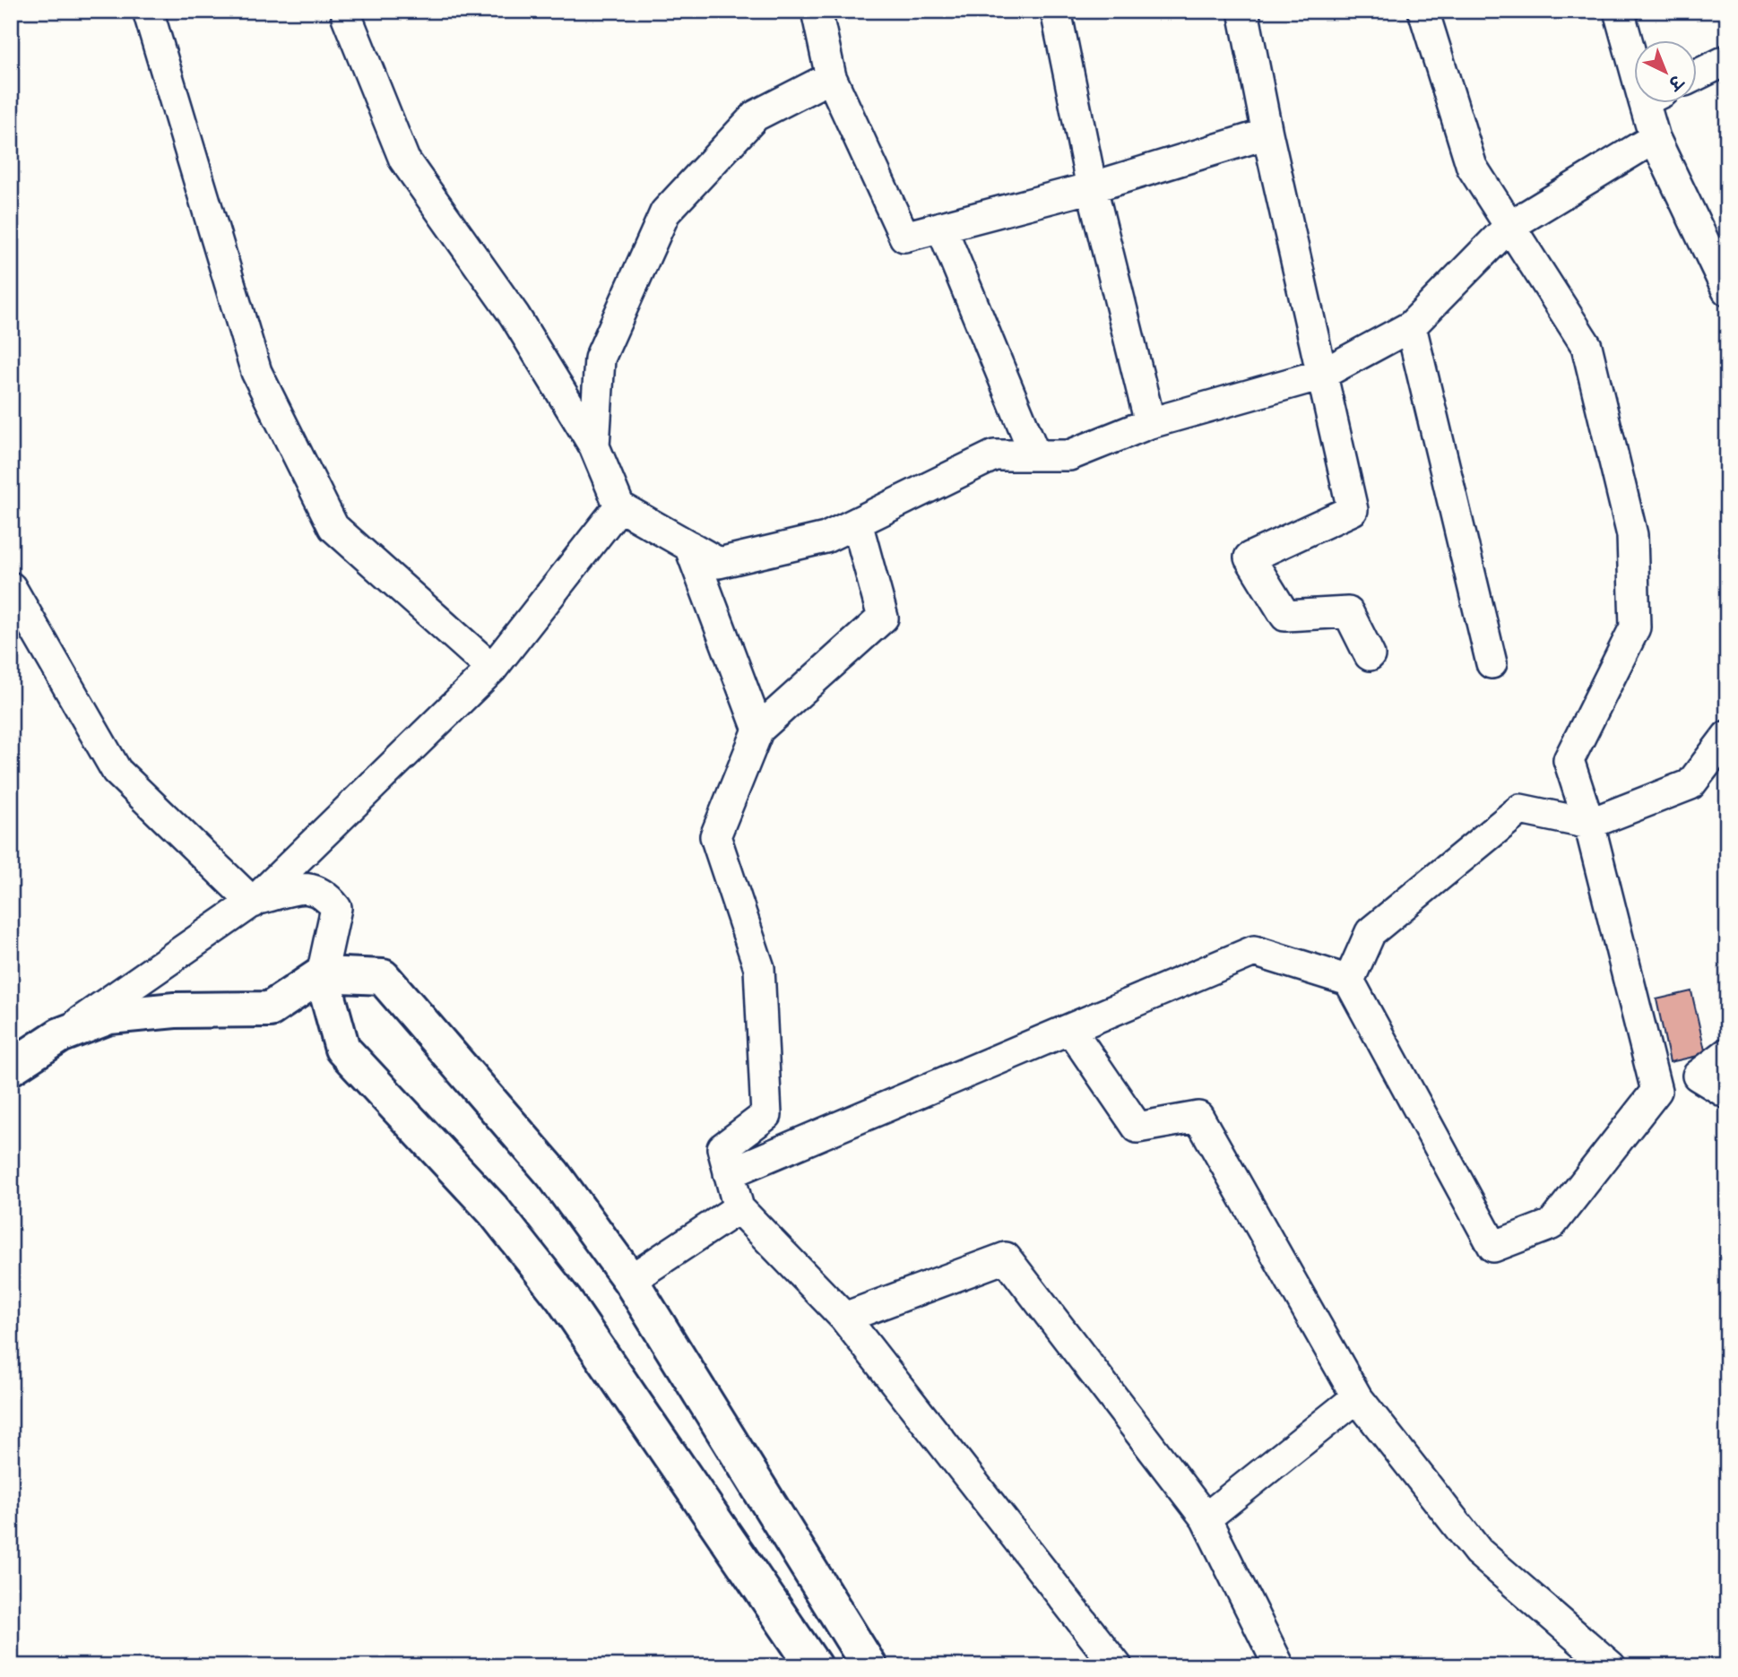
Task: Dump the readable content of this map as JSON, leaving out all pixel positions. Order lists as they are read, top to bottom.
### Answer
{
  "north": "bottom right"
}
